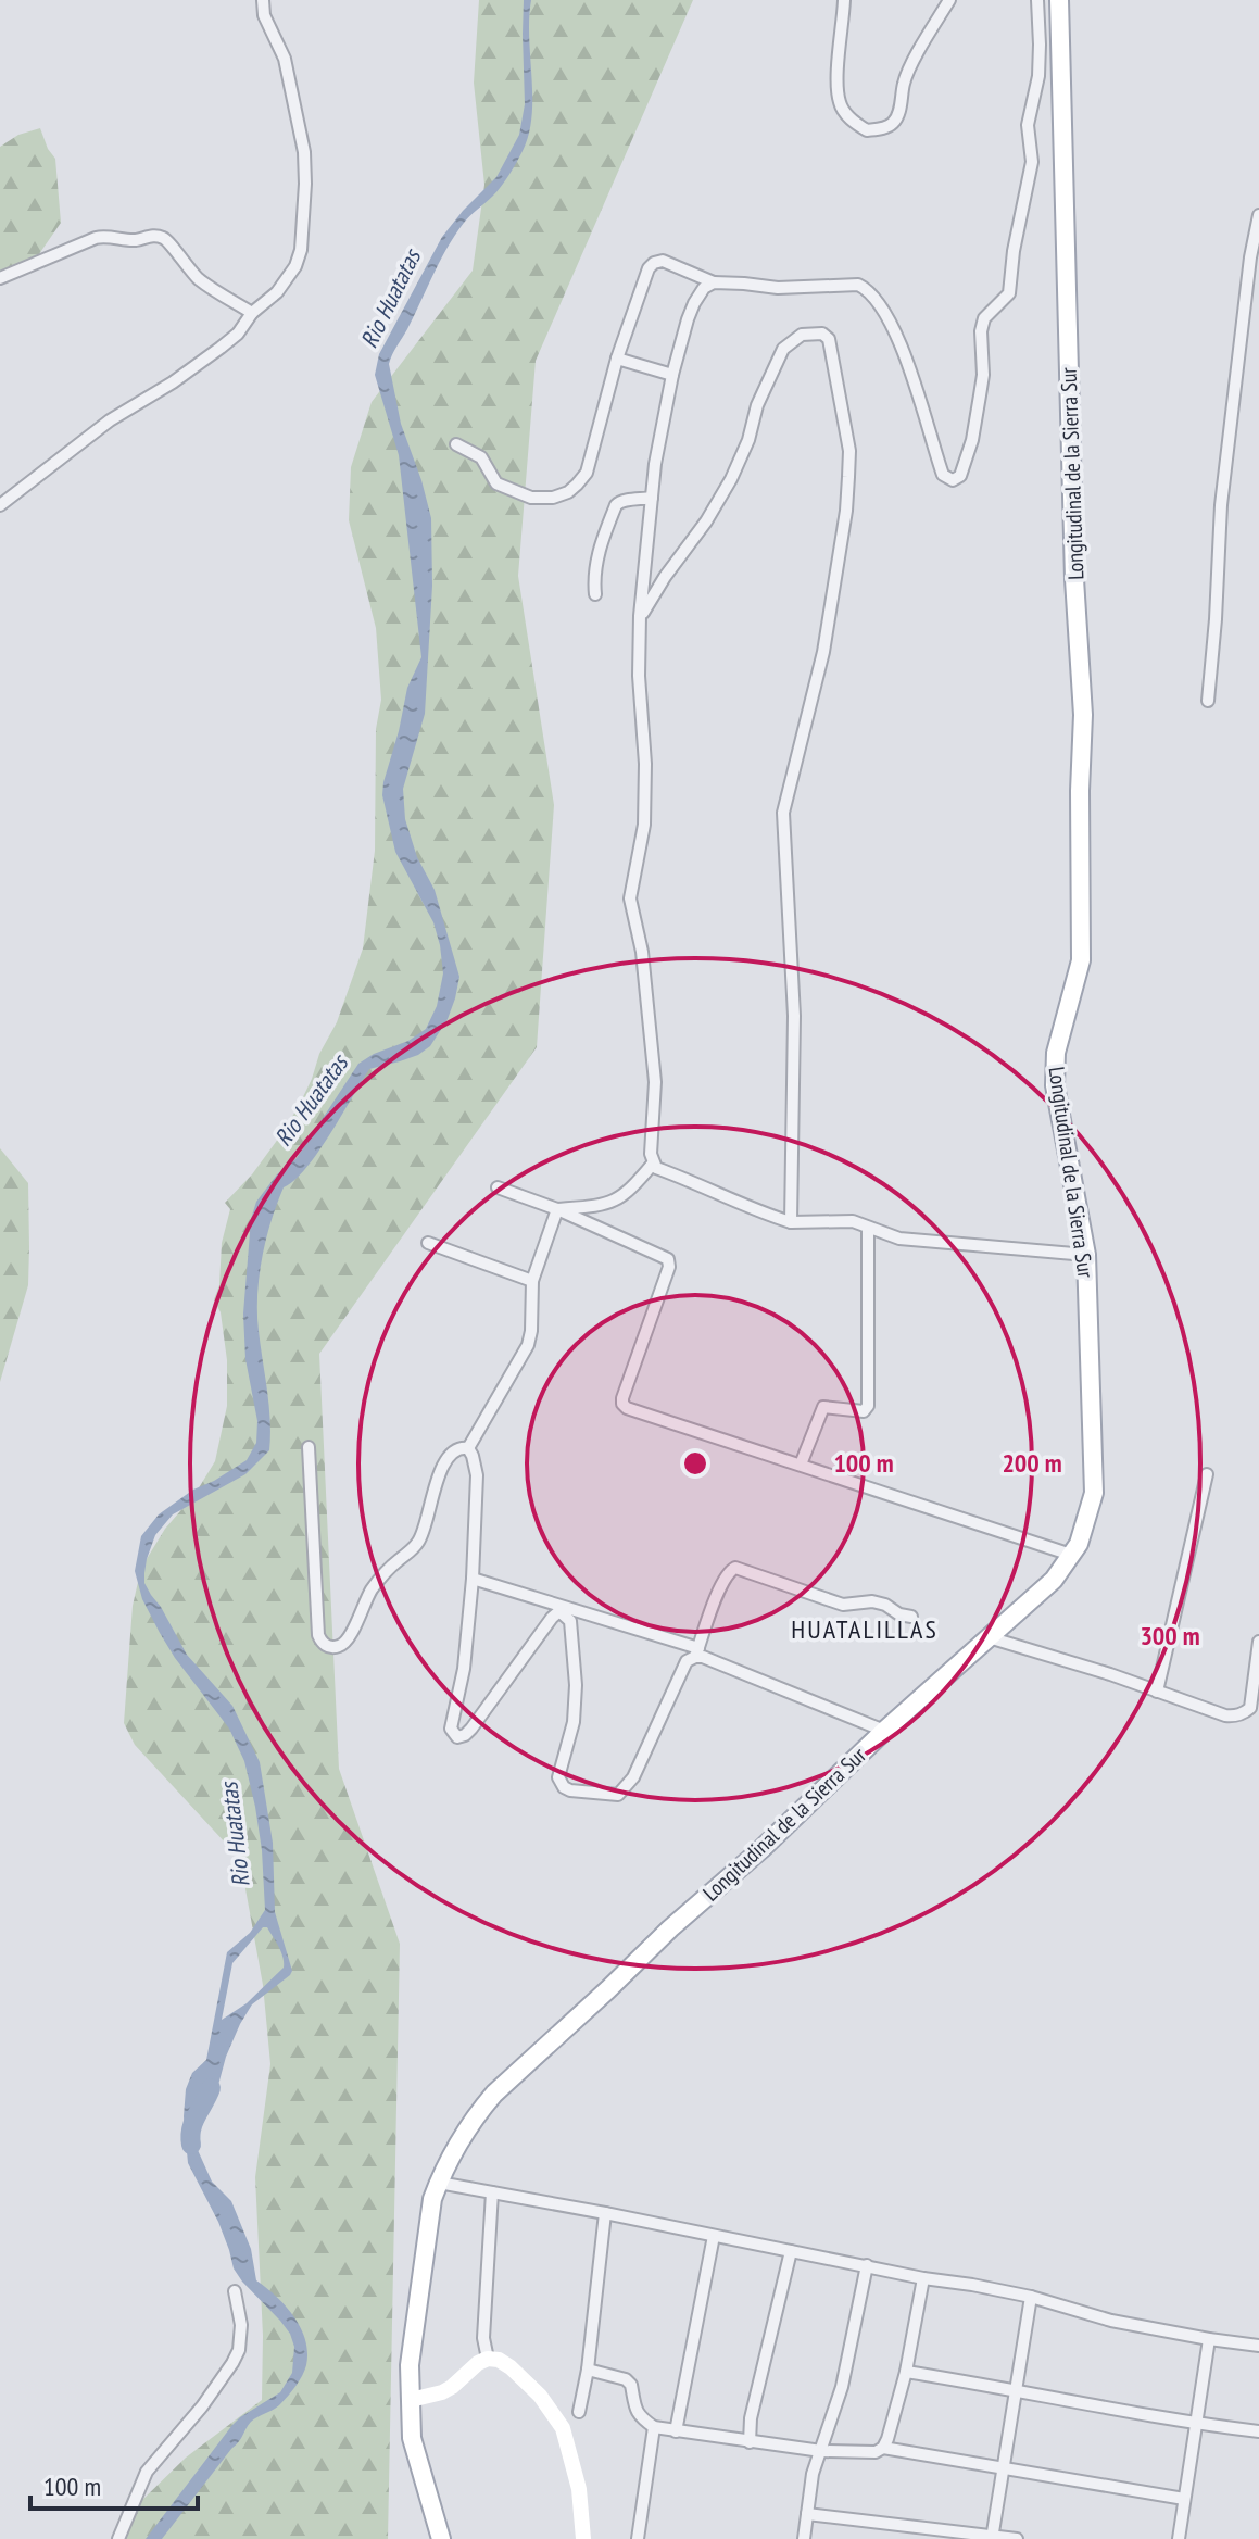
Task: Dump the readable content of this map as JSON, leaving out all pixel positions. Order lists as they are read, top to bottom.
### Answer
{
  "streets": {
    "main road": ["Longitudinal de la Sierra Sur"]
  },
  "districts": ["HUATALILLAS"],
  "water": ["Rio Huatatas"],
  "scale_bar": "100 m",
  "rings": ["100 m", "200 m", "300 m"]
}
